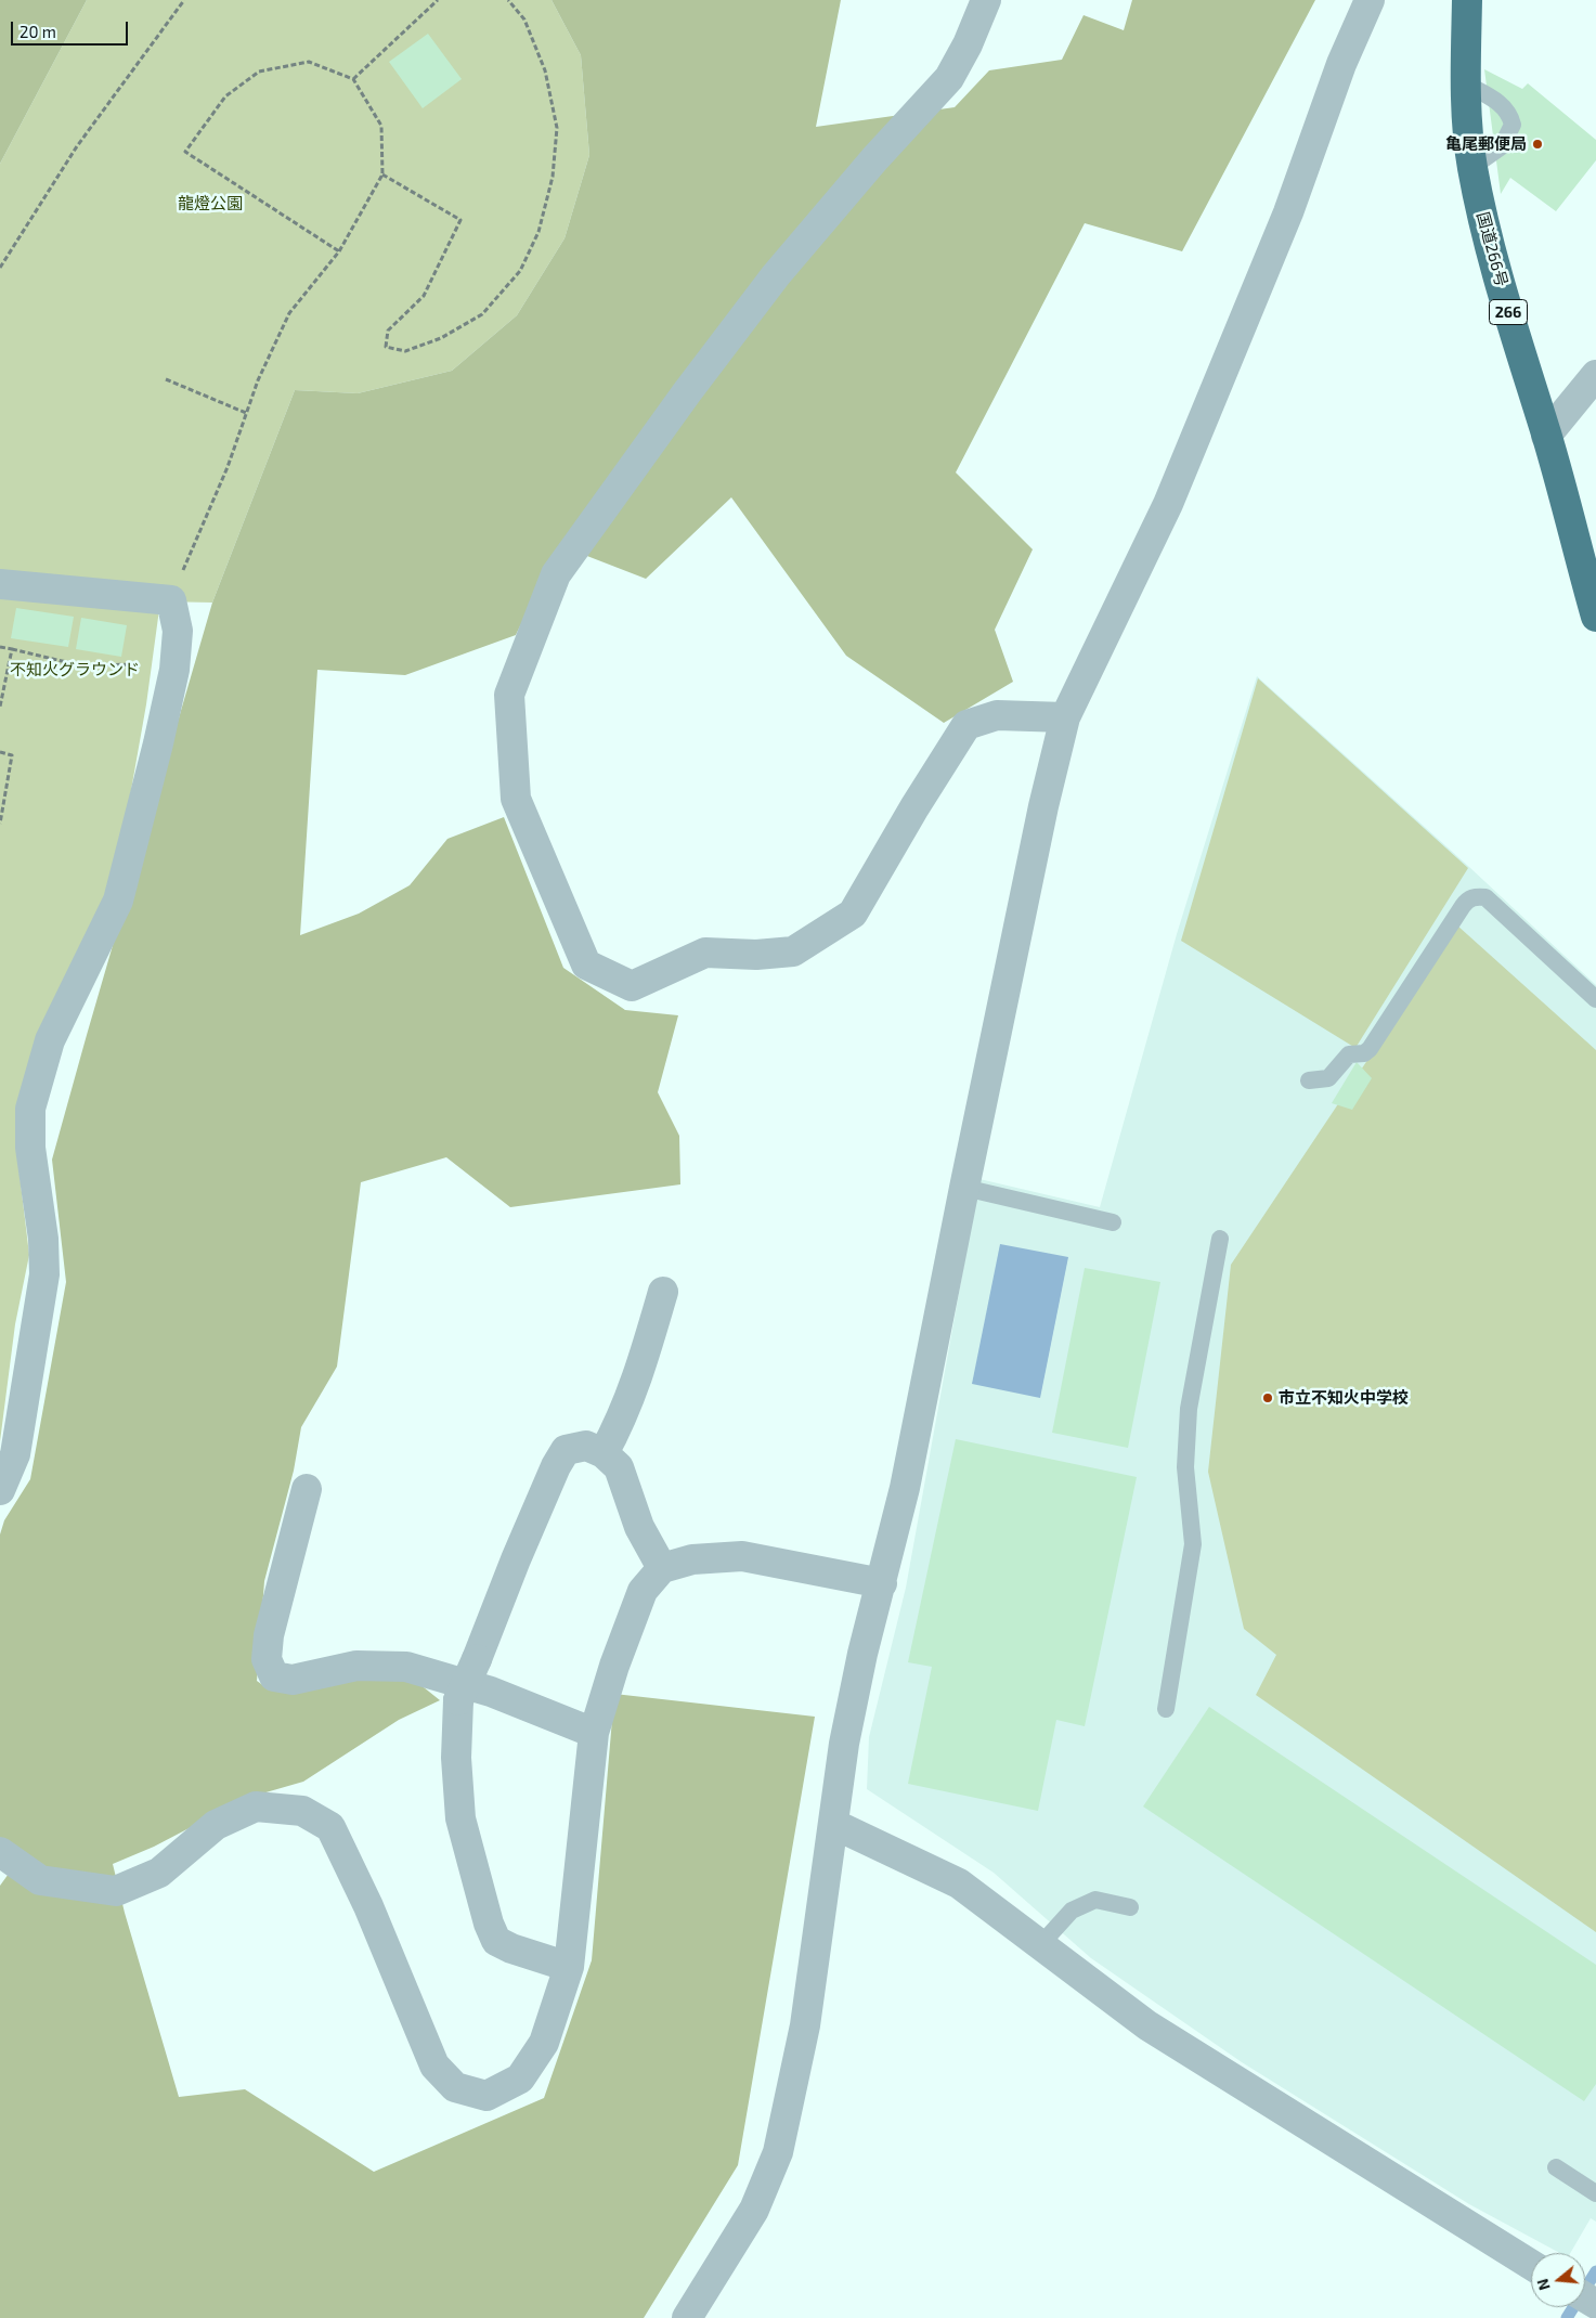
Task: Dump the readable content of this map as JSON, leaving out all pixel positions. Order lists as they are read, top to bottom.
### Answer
{
  "streets": {
    "highway": ["国道266号", "266"]
  },
  "parks": ["龍燈公園", "不知火グラウンド"],
  "places": ["亀尾郵便局", "市立不知火中学校"],
  "scale_bar": "20 m",
  "north": "left"
}
